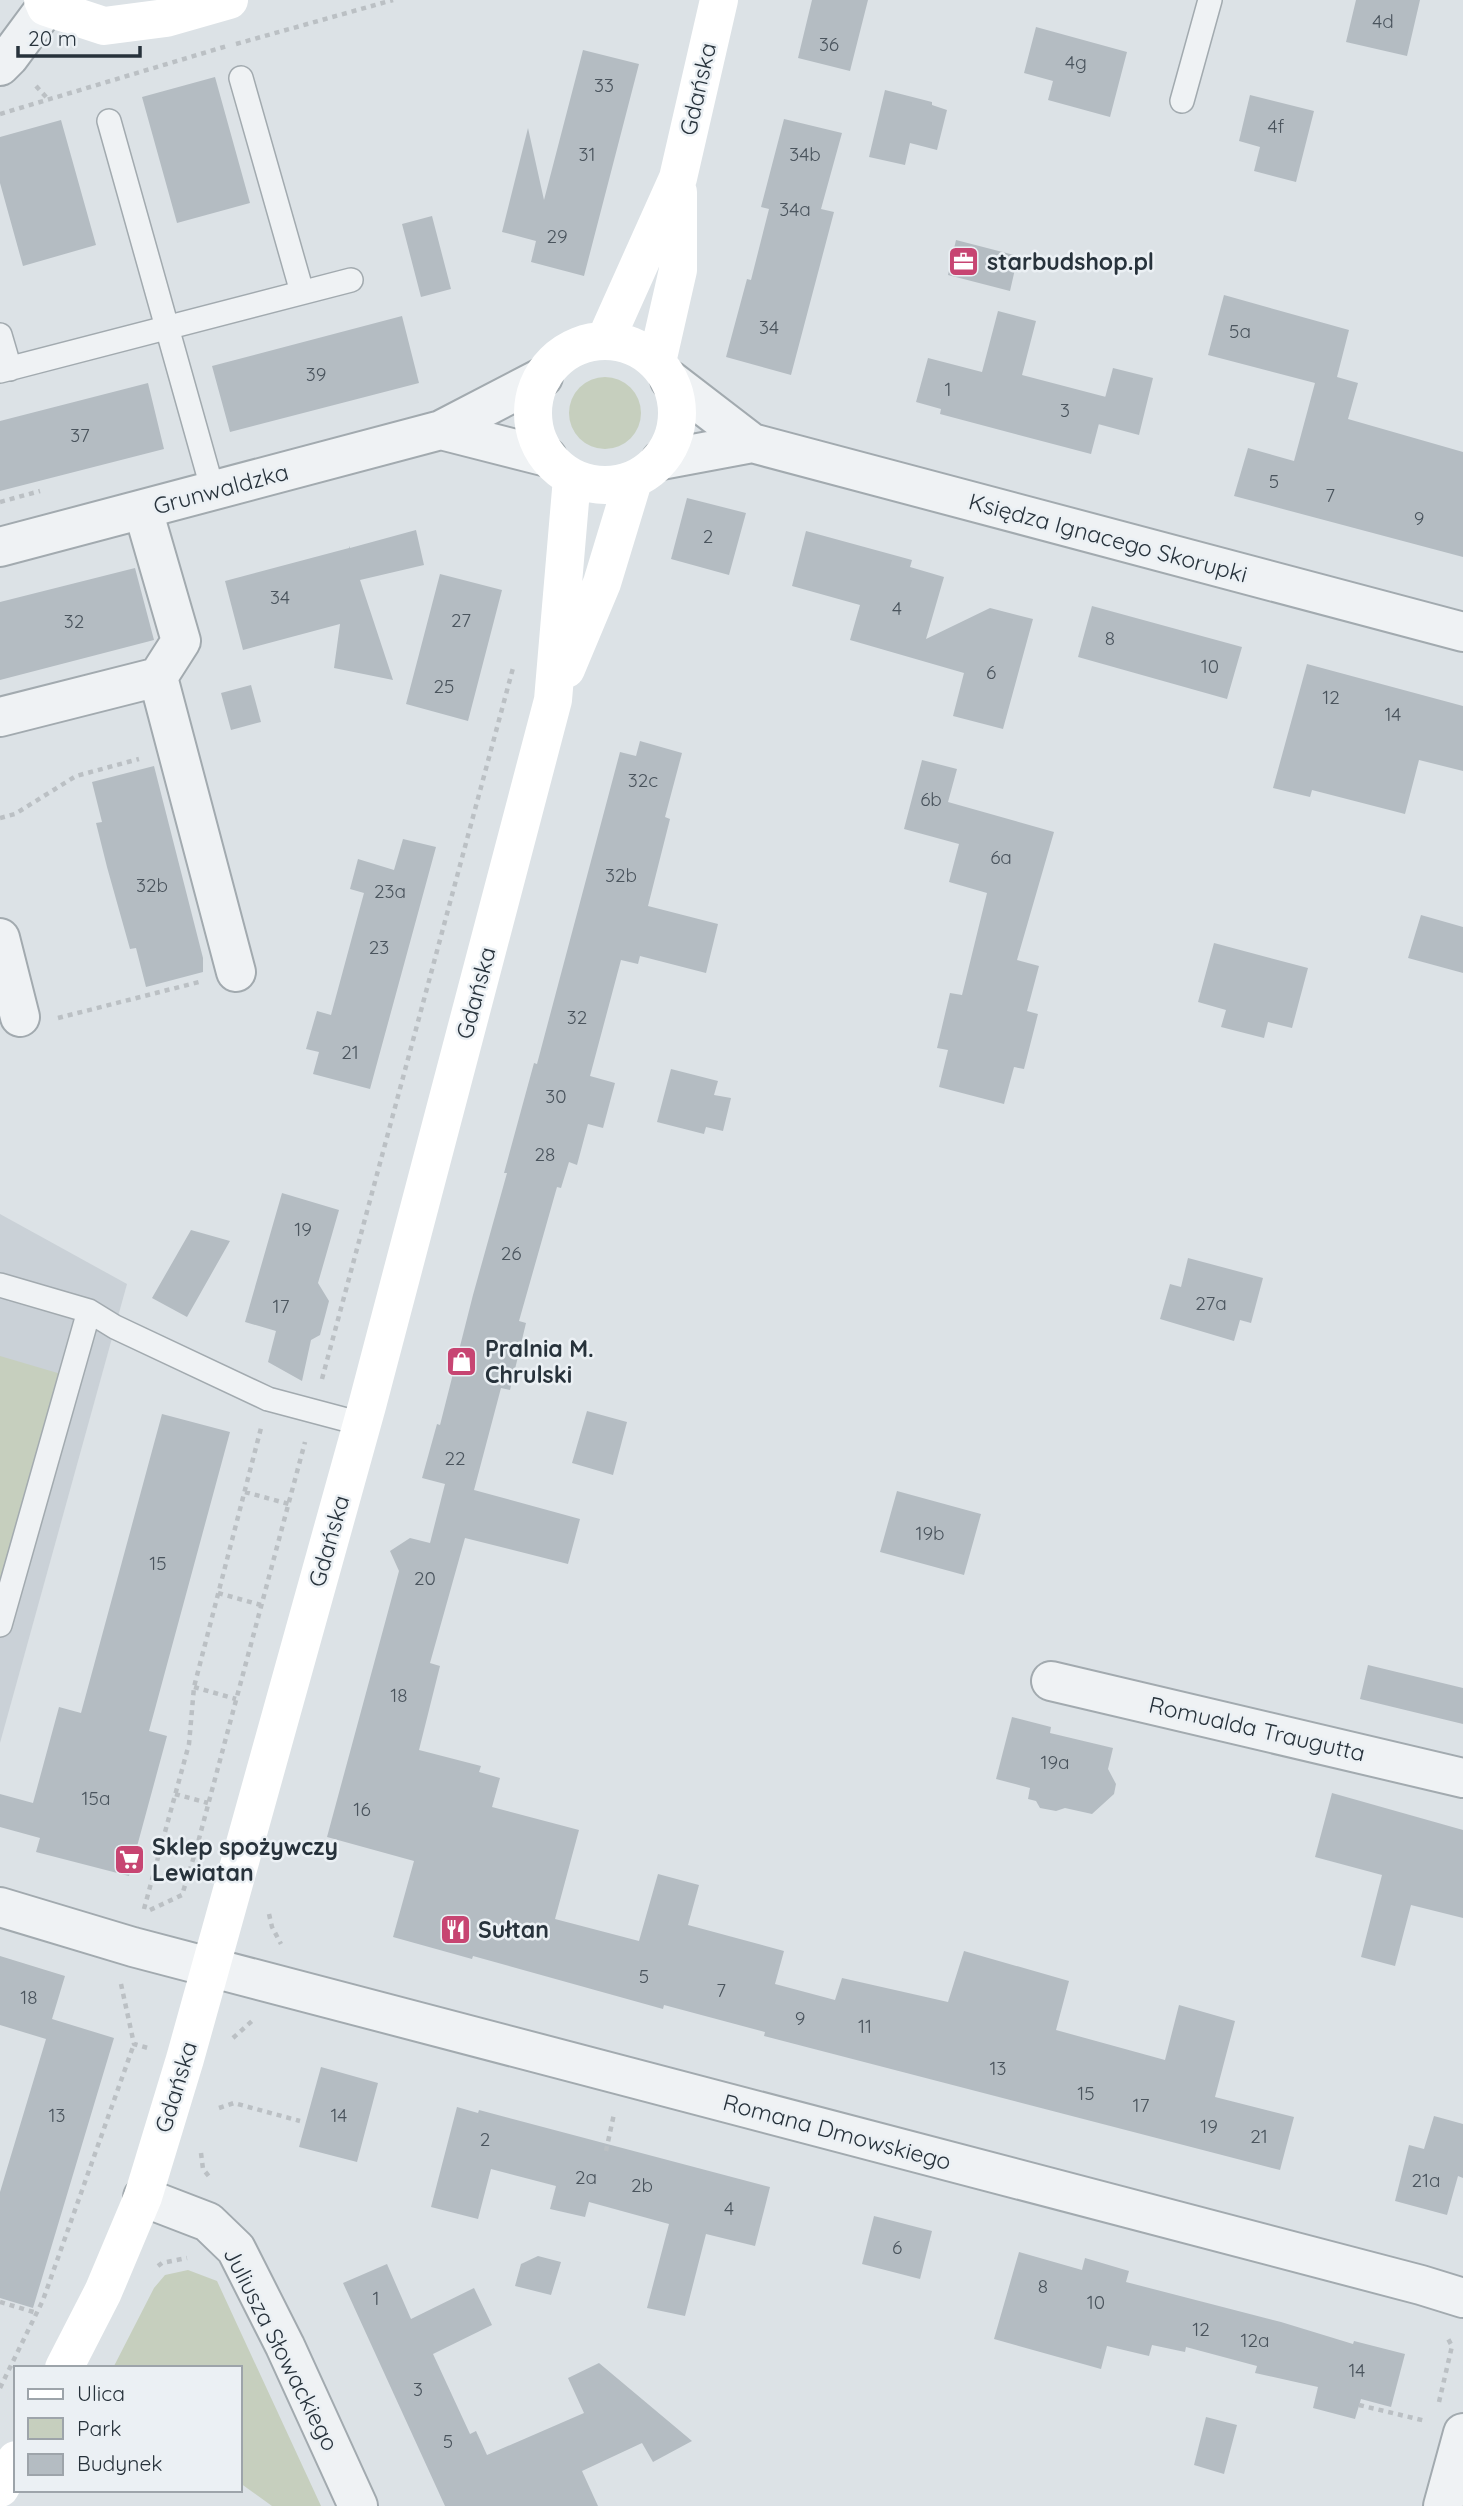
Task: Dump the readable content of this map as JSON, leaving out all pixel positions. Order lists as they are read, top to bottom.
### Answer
{
  "streets": {
    "main road": ["Gdańska"],
    "street": [
      "Grunwaldzka",
      "Księdza Ignacego Skorupki",
      "Romualda Traugutta",
      "Romana Dmowskiego",
      "Juliusza Słowackiego"
    ]
  },
  "crossings": [
    ["Gdańska", "Grunwaldzka"],
    ["Gdańska", "Księdza Ignacego Skorupki"],
    ["Gdańska", "Romana Dmowskiego"],
    ["Gdańska", "Juliusza Słowackiego"],
    ["Grunwaldzka", "Księdza Ignacego Skorupki"]
  ],
  "places": {
    "office": ["starbudshop.pl"],
    "shop": ["Pralnia M. Chrulski"],
    "supermarket": ["Sklep spożywczy Lewiatan"],
    "restaurant": ["Sułtan"]
  },
  "house_numbers": [
    "4d",
    "36",
    "4g",
    "33",
    "4f",
    "31",
    "34b",
    "34a",
    "29",
    "34",
    "5a",
    "39",
    "1",
    "3",
    "37",
    "5",
    "7",
    "9",
    "2",
    "34",
    "4",
    "27",
    "32",
    "8",
    "10",
    "6",
    "25",
    "12",
    "14",
    "32c",
    "6b",
    "6a",
    "32b",
    "32b",
    "23a",
    "23",
    "32",
    "21",
    "30",
    "28",
    "19",
    "26",
    "27a",
    "17",
    "22",
    "19b",
    "15",
    "20",
    "18",
    "19a",
    "15a",
    "16",
    "5",
    "7",
    "18",
    "9",
    "11",
    "13",
    "15",
    "17",
    "13",
    "14",
    "19",
    "21",
    "2",
    "2a",
    "21a",
    "2b",
    "4",
    "6",
    "8",
    "1",
    "10",
    "12",
    "12a",
    "14",
    "3",
    "5"
  ],
  "legend": ["Ulica", "Park", "Budynek"],
  "scale_bar": "20 m"
}
